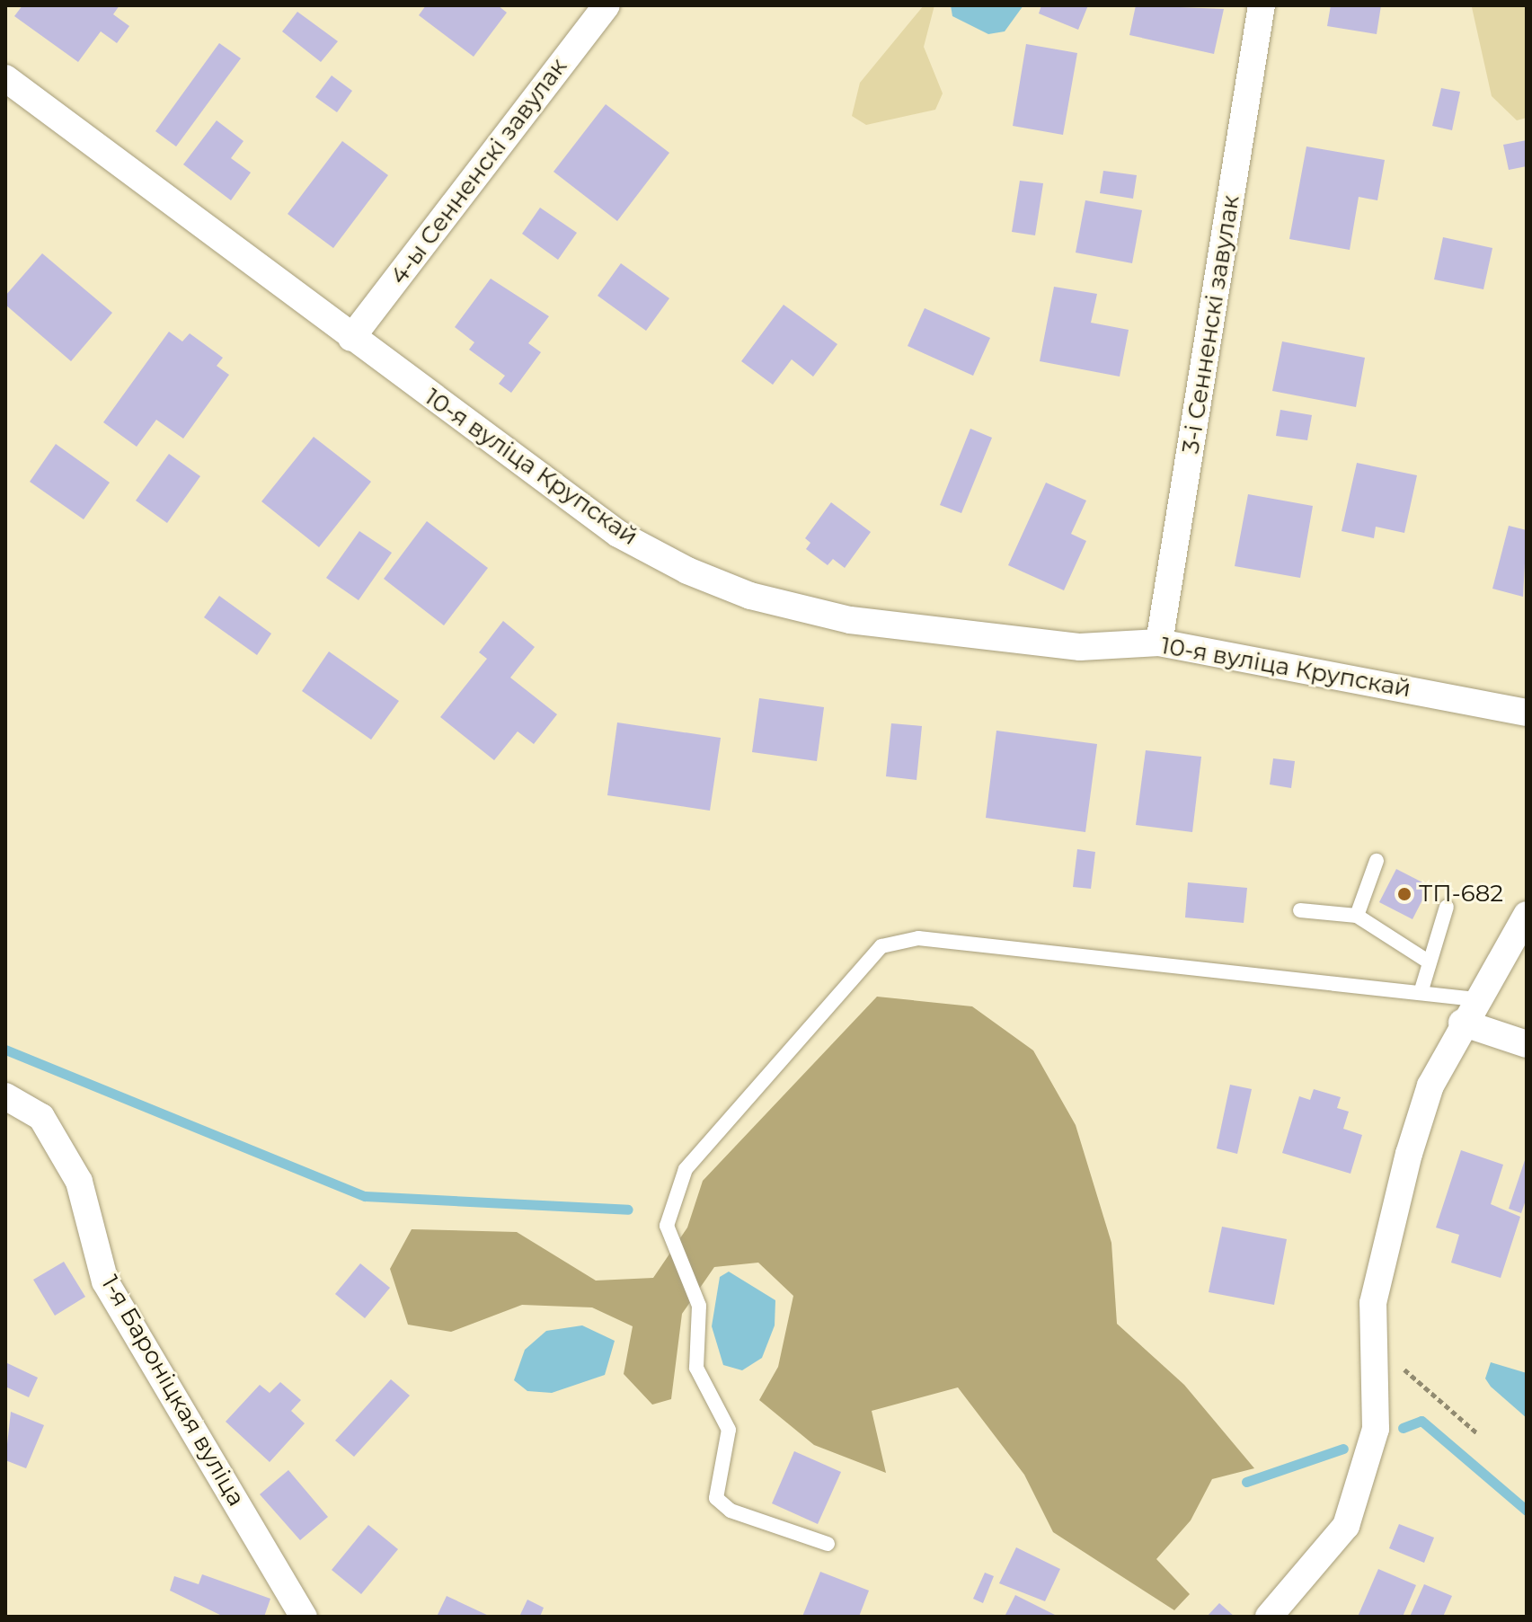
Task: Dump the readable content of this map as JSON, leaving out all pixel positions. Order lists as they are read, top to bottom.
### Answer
{
  "streets": {
    "street": [
      "4-ы Сенненскі завулак",
      "3-і Сенненскі завулак",
      "10-я вуліца Крупскай",
      "1-я Бароніцкая вуліца"
    ]
  },
  "crossings": [
    ["4-ы Сенненскі завулак", "10-я вуліца Крупскай"],
    ["3-і Сенненскі завулак", "10-я вуліца Крупскай"]
  ],
  "places": ["ТП-682"]
}
